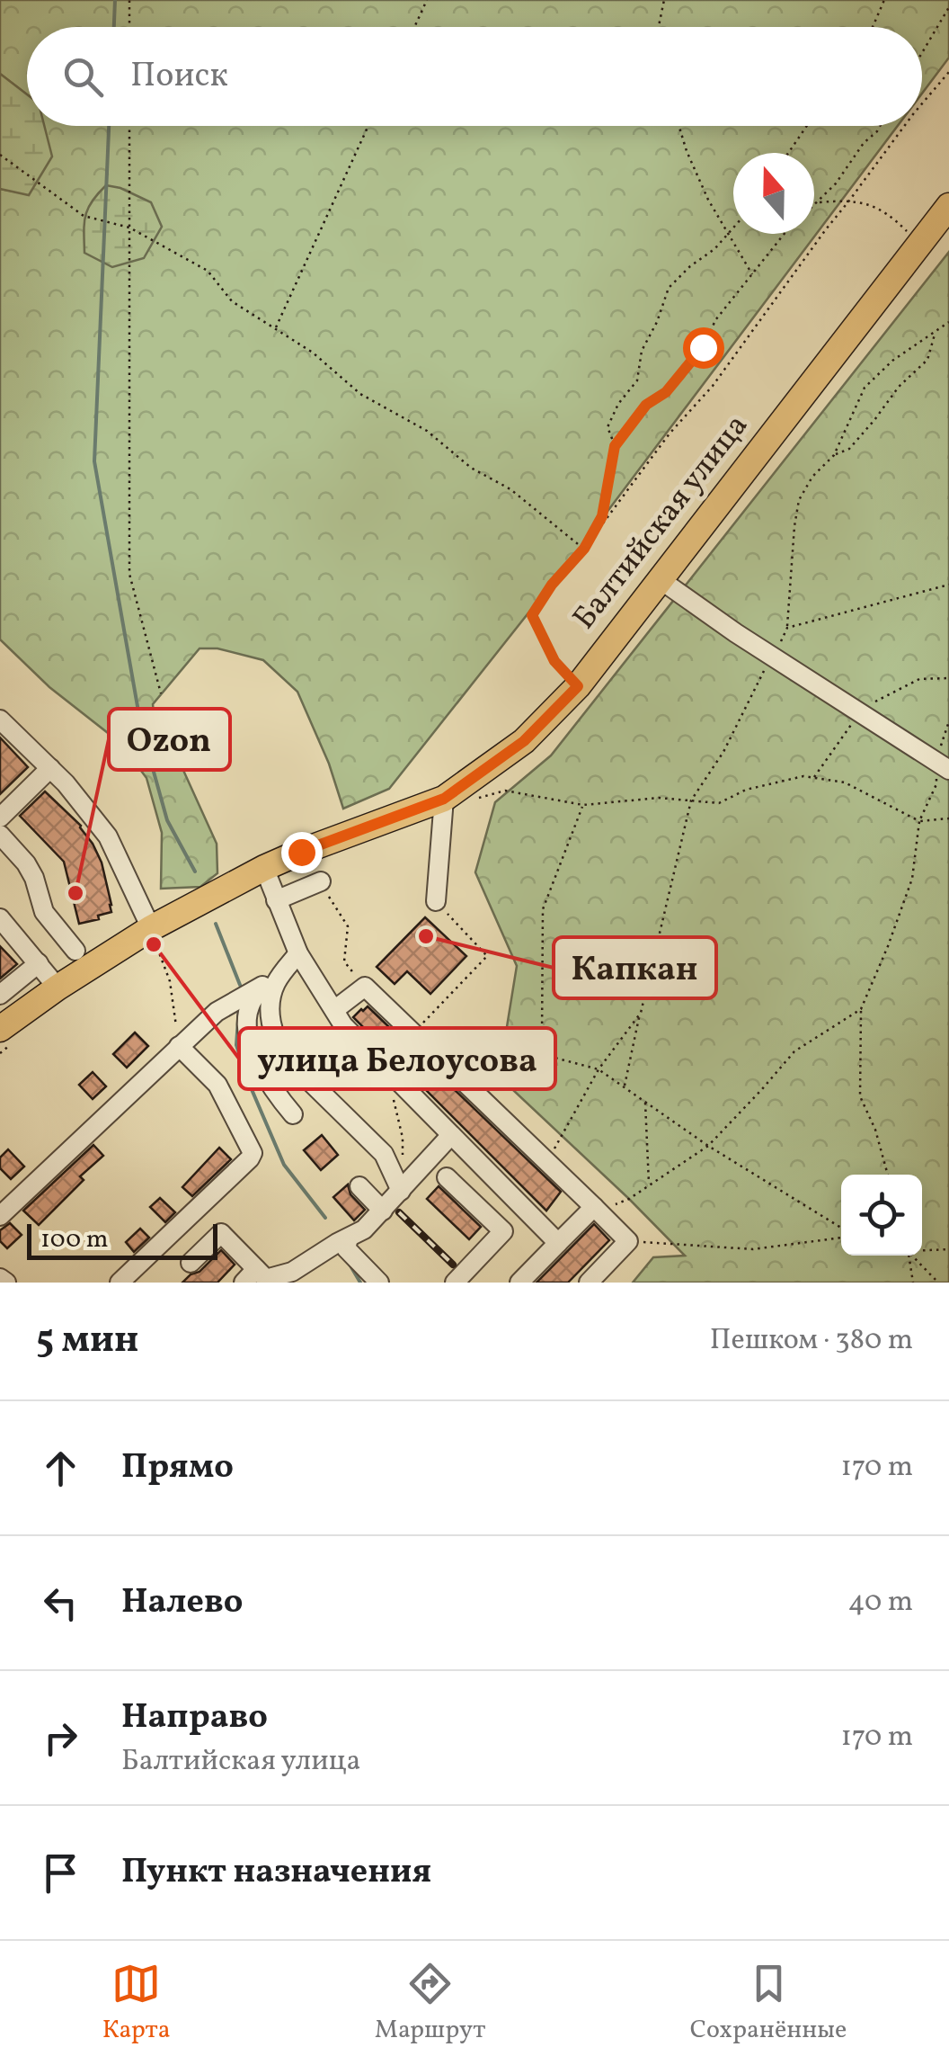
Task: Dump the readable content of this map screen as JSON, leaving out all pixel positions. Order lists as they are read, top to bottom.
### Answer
{
  "streets": {
    "main road": ["Балтийская улица"]
  },
  "places": ["Ozon", "Капкан", "улица Белоусова"],
  "scale_bar": "100 m",
  "north": "top",
  "page": {
    "search": "Поиск",
    "scale": "100 m",
    "heading": ["5 мин", "Пешком · 380 m"],
    "list": [
      ["Прямо", "170 m"],
      ["Налево", "40 m"],
      ["Направо", "Балтийская улица", "170 m"],
      "Пункт назначения"
    ],
    "nav": ["Карта", "Маршрут", "Сохранённые"]
  }
}
